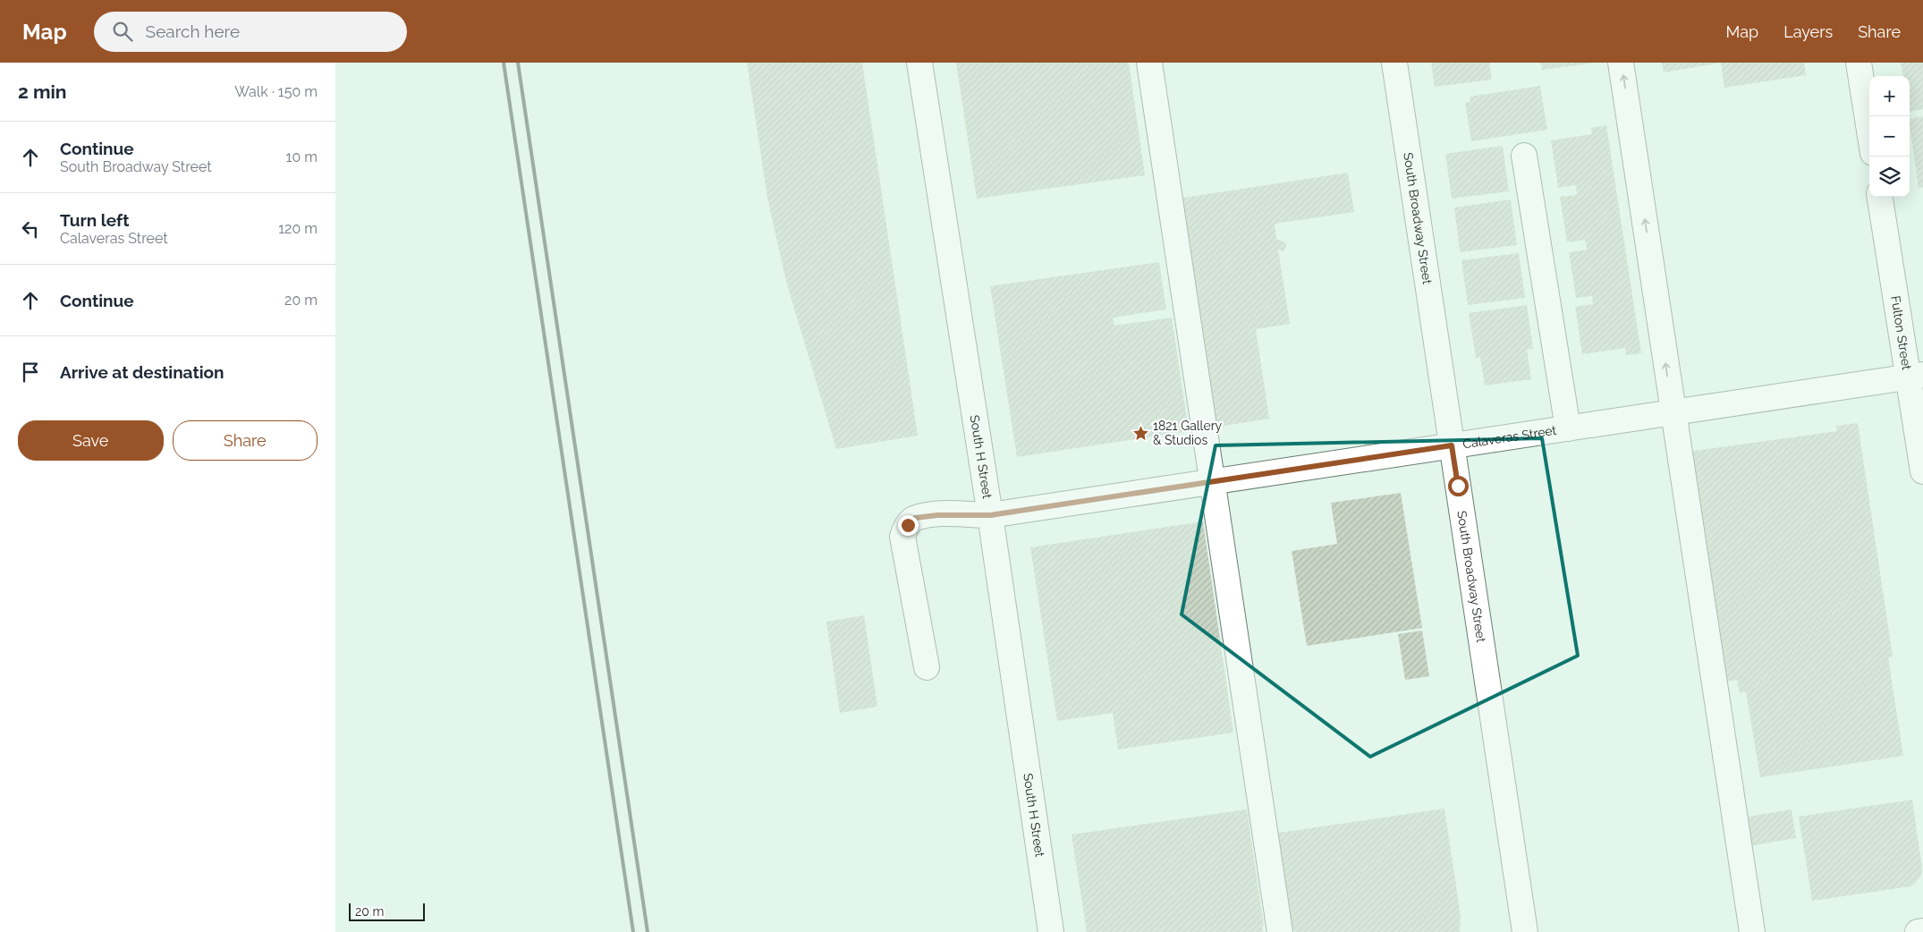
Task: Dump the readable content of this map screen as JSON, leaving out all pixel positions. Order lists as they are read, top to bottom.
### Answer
{
  "streets": {
    "street": [
      "South Broadway Street",
      "Fulton Street",
      "Calaveras Street",
      "South H Street"
    ]
  },
  "crossings": [
    ["South Broadway Street", "Calaveras Street"],
    ["Fulton Street", "Calaveras Street"],
    ["Calaveras Street", "South H Street"]
  ],
  "places": {
    "place": ["1821 Gallery & Studios"]
  },
  "scale_bar": "20 m",
  "page": {
    "header": "Map",
    "search": "Search here",
    "nav": ["Map", "Layers", "Share"],
    "heading": ["2 min", "Walk · 150 m"],
    "map_buttons": ["+", "−"],
    "list": [
      ["Continue", "South Broadway Street", "10 m"],
      ["Turn left", "Calaveras Street", "120 m"],
      ["Continue", "20 m"],
      "Arrive at destination"
    ],
    "buttons": ["Save", "Share"],
    "scale": "20 m"
  }
}
